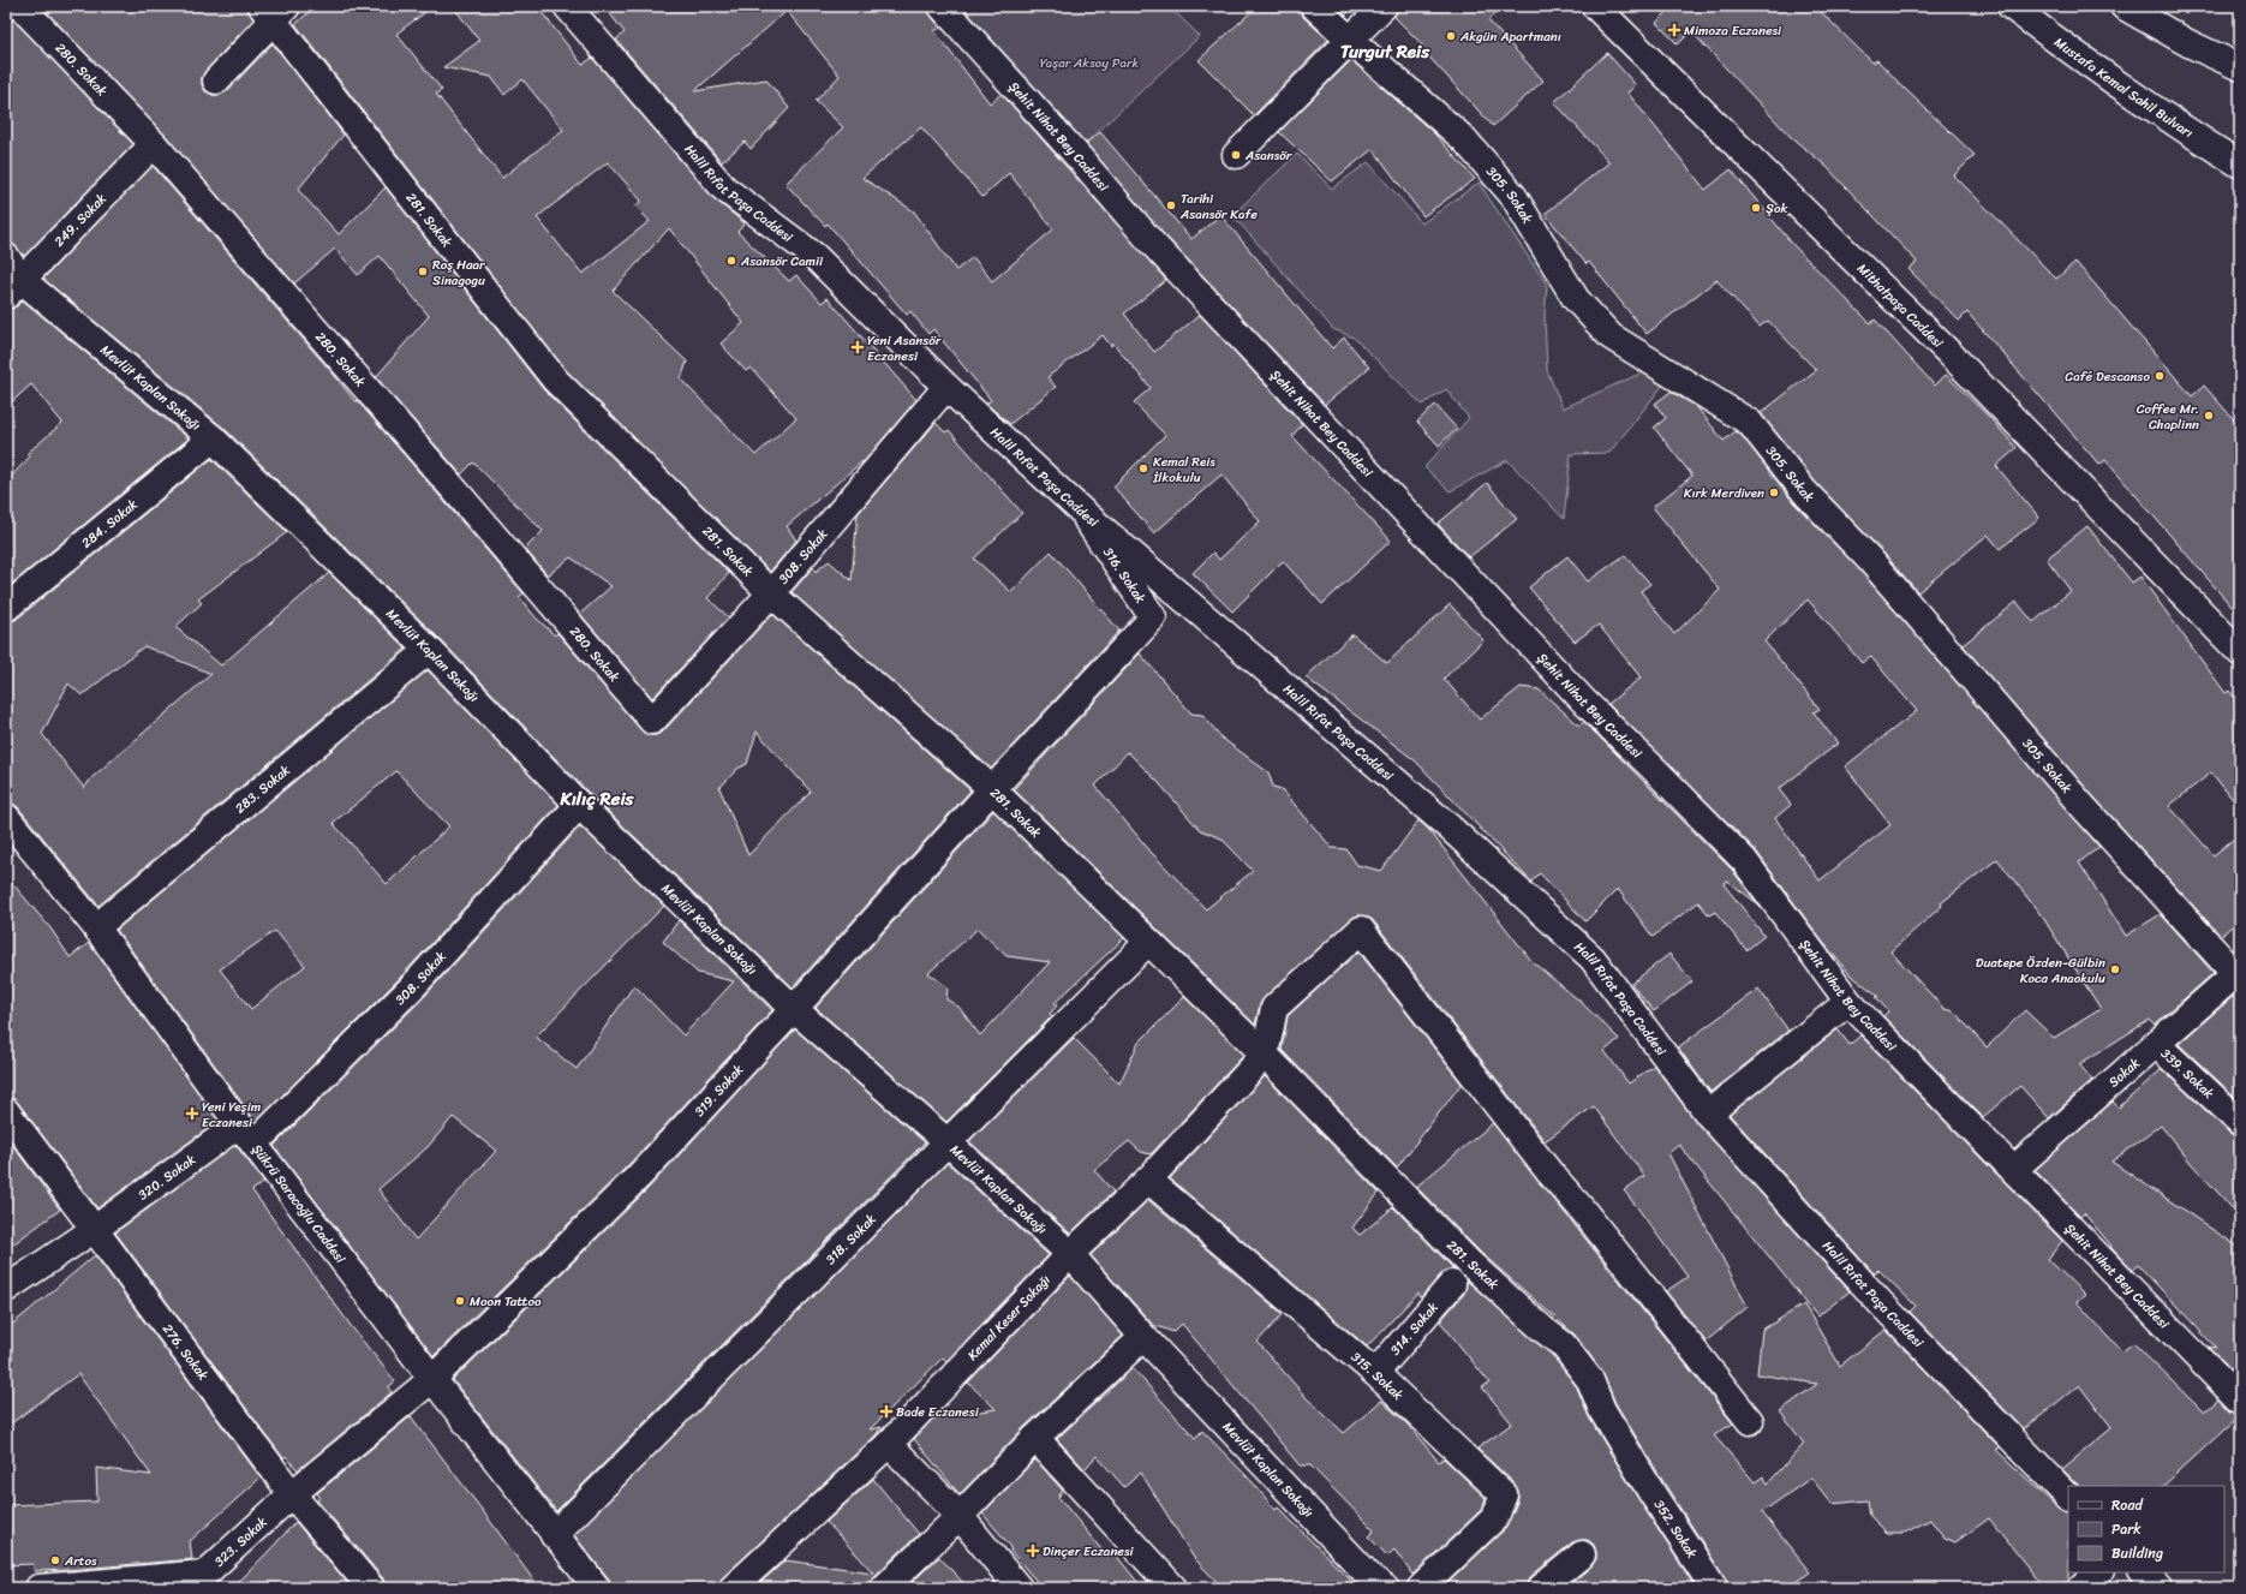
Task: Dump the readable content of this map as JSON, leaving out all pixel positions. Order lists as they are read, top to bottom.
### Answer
{
  "streets": {
    "street": [
      "280. Sokak",
      "Mustafa Kemal Sahil Bulvarı",
      "Şehit Nihat Bey Caddesi",
      "Halil Rıfat Paşa Caddesi",
      "305. Sokak",
      "281. Sokak",
      "249. Sokak",
      "Mithatpaşa Caddesi",
      "Mevlüt Kaplan Sokağı",
      "284. Sokak",
      "308. Sokak",
      "316. Sokak",
      "283. Sokak",
      "Sokak",
      "339. Sokak",
      "319. Sokak",
      "320. Sokak",
      "Şükrü Saracoğlu Caddesi",
      "318. Sokak",
      "Kemal Keser Sokağı",
      "314. Sokak",
      "276. Sokak",
      "315. Sokak",
      "352. Sokak",
      "323. Sokak"
    ]
  },
  "crossings": [
    ["280. Sokak", "249. Sokak"],
    ["280. Sokak", "308. Sokak"],
    ["Şehit Nihat Bey Caddesi", "Sokak"],
    ["Halil Rıfat Paşa Caddesi", "308. Sokak"],
    ["Halil Rıfat Paşa Caddesi", "316. Sokak"],
    ["305. Sokak", "Sokak"],
    ["281. Sokak", "308. Sokak"],
    ["281. Sokak", "319. Sokak"],
    ["281. Sokak", "318. Sokak"],
    ["281. Sokak", "Kemal Keser Sokağı"],
    ["281. Sokak", "352. Sokak"],
    ["249. Sokak", "Mevlüt Kaplan Sokağı"],
    ["Mevlüt Kaplan Sokağı", "284. Sokak"],
    ["Mevlüt Kaplan Sokağı", "308. Sokak"],
    ["Mevlüt Kaplan Sokağı", "283. Sokak"],
    ["Mevlüt Kaplan Sokağı", "319. Sokak"],
    ["Mevlüt Kaplan Sokağı", "318. Sokak"],
    ["Mevlüt Kaplan Sokağı", "Kemal Keser Sokağı"],
    ["308. Sokak", "320. Sokak"],
    ["308. Sokak", "Şükrü Saracoğlu Caddesi"],
    ["316. Sokak", "319. Sokak"],
    ["283. Sokak", "Şükrü Saracoğlu Caddesi"],
    ["Sokak", "339. Sokak"],
    ["319. Sokak", "Şükrü Saracoğlu Caddesi"],
    ["319. Sokak", "276. Sokak"],
    ["319. Sokak", "323. Sokak"],
    ["320. Sokak", "Şükrü Saracoğlu Caddesi"],
    ["320. Sokak", "276. Sokak"],
    ["Şükrü Saracoğlu Caddesi", "318. Sokak"],
    ["Kemal Keser Sokağı", "315. Sokak"],
    ["314. Sokak", "315. Sokak"],
    ["276. Sokak", "323. Sokak"]
  ],
  "districts": ["Turgut Reis", "Kılıç Reis"],
  "parks": ["Yaşar Aksoy Park"],
  "places": {
    "health": [
      "Mimoza Eczanesi",
      "Yeni Asansör Eczanesi",
      "Yeni Yeşim Eczanesi",
      "Bade Eczanesi",
      "Dinçer Eczanesi"
    ],
    "other": [
      "Akgün Apartmanı",
      "Asansör",
      "Tarihi Asansör Kafe",
      "Şok",
      "Asansör Camii",
      "Roş Haar Sinagogu",
      "Café Descanso",
      "Coffee Mr. Chaplinn",
      "Kemal Reis İlkokulu",
      "Kırk Merdiven",
      "Duatepe Özden-Gülbin Koca Anaokulu",
      "Moon Tattoo",
      "Artos"
    ]
  },
  "legend": ["Road", "Park", "Building"]
}
